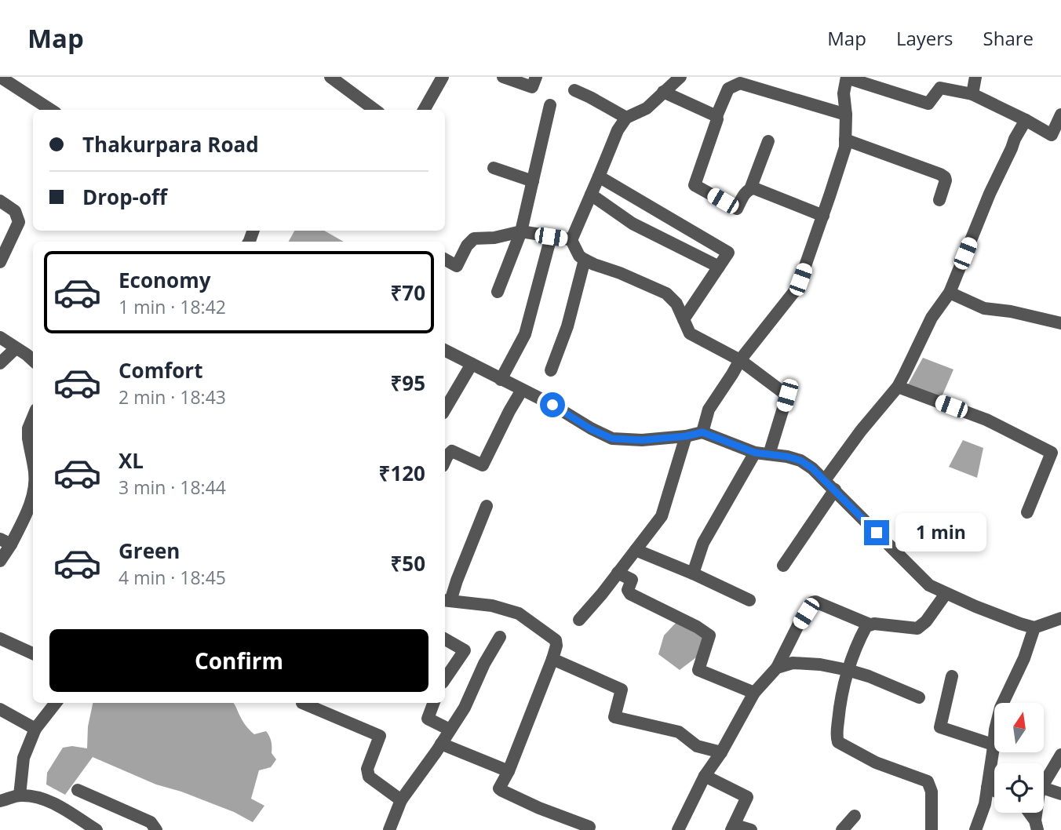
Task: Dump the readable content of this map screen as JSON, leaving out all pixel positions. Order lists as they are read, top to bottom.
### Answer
{
  "north": "top",
  "page": {
    "header": "Map",
    "nav": ["Map", "Layers", "Share"],
    "banner": ["Thakurpara Road", "Drop-off"],
    "list": [
      {
        "name": "Economy",
        "note": "1 min · 18:42",
        "value": "₹70"
      },
      {
        "name": "Comfort",
        "note": "2 min · 18:43",
        "value": "₹95"
      },
      {
        "name": "XL",
        "note": "3 min · 18:44",
        "value": "₹120"
      },
      {
        "name": "Green",
        "note": "4 min · 18:45",
        "value": "₹50"
      }
    ],
    "bubble": "1 min",
    "buttons": "Confirm"
  }
}
